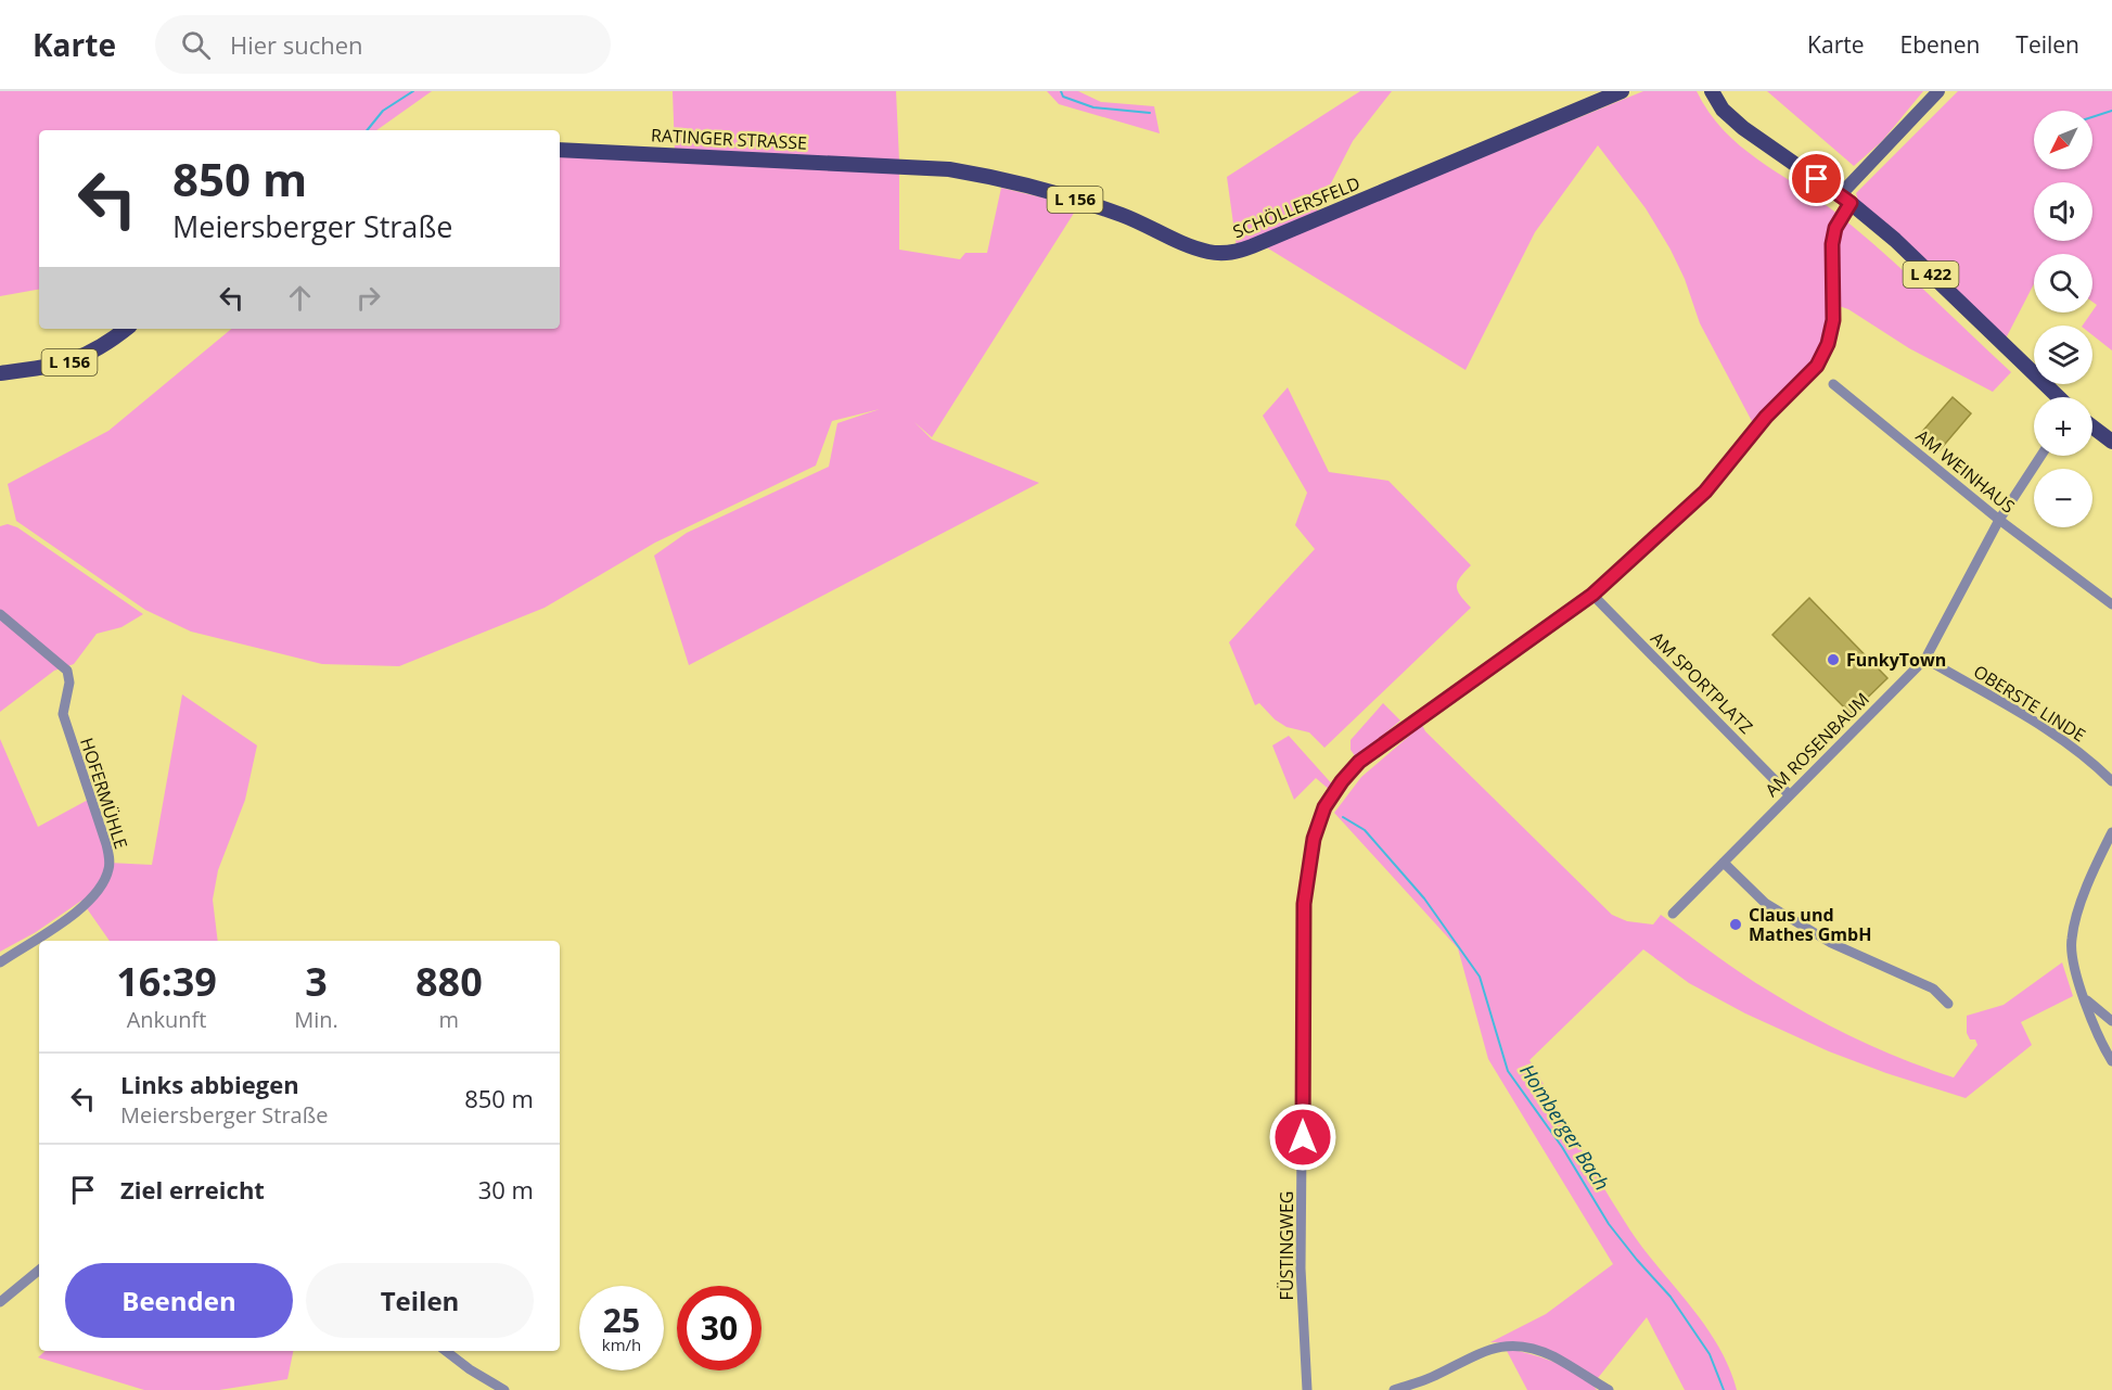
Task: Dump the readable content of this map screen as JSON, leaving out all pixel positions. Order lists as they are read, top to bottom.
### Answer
{
  "streets": {
    "main road": [
      "RATINGER STRASSE",
      "L 156",
      "SCHÖLLERSFELD",
      "L 422"
    ],
    "street": [
      "AM WEINHAUS",
      "AM SPORTPLATZ",
      "OBERSTE LINDE",
      "AM ROSENBAUM",
      "HOFERMÜHLE",
      "FÜSTINGWEG"
    ]
  },
  "crossings": [
    ["RATINGER STRASSE", "SCHÖLLERSFELD"],
    ["L 422", "FÜSTINGWEG"],
    ["AM WEINHAUS", "AM ROSENBAUM"],
    ["AM SPORTPLATZ", "AM ROSENBAUM"],
    ["AM SPORTPLATZ", "FÜSTINGWEG"],
    ["OBERSTE LINDE", "AM ROSENBAUM"]
  ],
  "water": ["Homberger Bach"],
  "places": ["FunkyTown", "Claus und Mathes GmbH"],
  "north": "bottom left",
  "page": {
    "header": "Karte",
    "search": "Hier suchen",
    "nav": ["Karte", "Ebenen", "Teilen"],
    "map_buttons": ["+", "−"],
    "turn": ["850 m", "Meiersberger Straße"],
    "eta": [
      "16:39",
      "Ankunft",
      "3",
      "Min.",
      "880",
      "m"
    ],
    "list": [
      {
        "name": "Links abbiegen",
        "note": "Meiersberger Straße",
        "value": "850 m"
      },
      {
        "name": "Ziel erreicht",
        "value": "30 m"
      }
    ],
    "buttons": ["Beenden", "Teilen"],
    "speed": "25 km/h",
    "limit": "30"
  }
}
